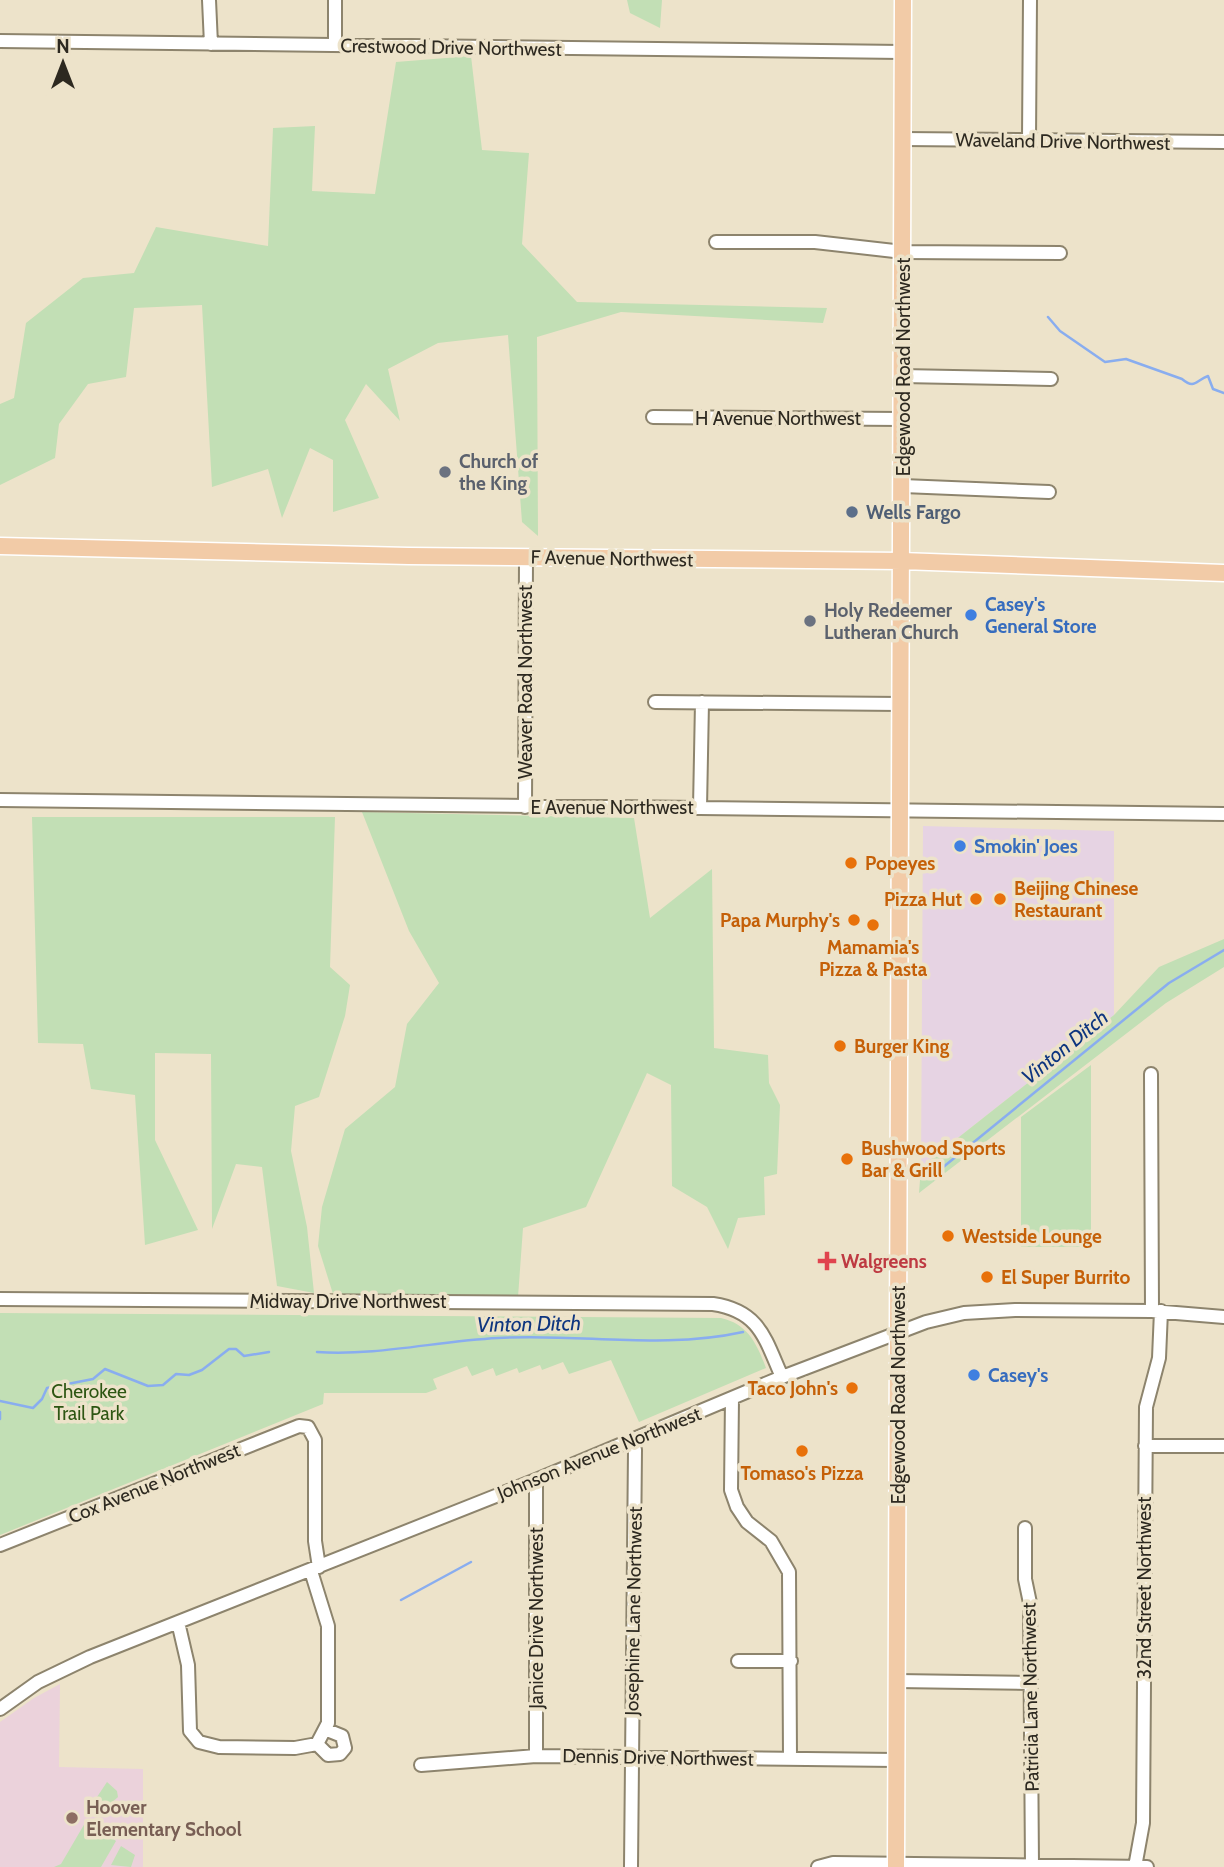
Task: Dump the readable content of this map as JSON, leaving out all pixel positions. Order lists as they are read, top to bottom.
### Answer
{
  "streets": {
    "main road": ["Edgewood Road Northwest", "F Avenue Northwest"],
    "street": [
      "Crestwood Drive Northwest",
      "Waveland Drive Northwest",
      "H Avenue Northwest",
      "Weaver Road Northwest",
      "E Avenue Northwest",
      "Midway Drive Northwest",
      "Johnson Avenue Northwest",
      "Cox Avenue Northwest",
      "32nd Street Northwest",
      "Josephine Lane Northwest",
      "Janice Drive Northwest",
      "Patricia Lane Northwest",
      "Dennis Drive Northwest"
    ]
  },
  "crossings": [
    ["Crestwood Drive Northwest", "Edgewood Road Northwest"],
    ["Waveland Drive Northwest", "Edgewood Road Northwest"],
    ["Edgewood Road Northwest", "H Avenue Northwest"],
    ["Edgewood Road Northwest", "F Avenue Northwest"],
    ["Edgewood Road Northwest", "E Avenue Northwest"],
    ["Edgewood Road Northwest", "Johnson Avenue Northwest"],
    ["Edgewood Road Northwest", "Dennis Drive Northwest"],
    ["F Avenue Northwest", "Weaver Road Northwest"],
    ["Weaver Road Northwest", "E Avenue Northwest"],
    ["Midway Drive Northwest", "Johnson Avenue Northwest"],
    ["Johnson Avenue Northwest", "Cox Avenue Northwest"],
    ["Johnson Avenue Northwest", "32nd Street Northwest"],
    ["Johnson Avenue Northwest", "Josephine Lane Northwest"],
    ["Johnson Avenue Northwest", "Janice Drive Northwest"],
    ["Josephine Lane Northwest", "Dennis Drive Northwest"],
    ["Janice Drive Northwest", "Dennis Drive Northwest"]
  ],
  "water": ["Vinton Ditch"],
  "parks": ["Cherokee Trail Park"],
  "places": {
    "other": [
      "Church of the King",
      "Wells Fargo",
      "Casey's General Store",
      "Holy Redeemer Lutheran Church",
      "Smokin' Joes",
      "Popeyes",
      "Pizza Hut",
      "Beijing Chinese Restaurant",
      "Papa Murphy's",
      "Mamamia's Pizza & Pasta",
      "Burger King",
      "Bushwood Sports Bar & Grill",
      "Westside Lounge",
      "El Super Burrito",
      "Casey's",
      "Taco John's",
      "Tomaso's Pizza",
      "Hoover Elementary School"
    ],
    "health": ["Walgreens"]
  },
  "north": "top"
}
